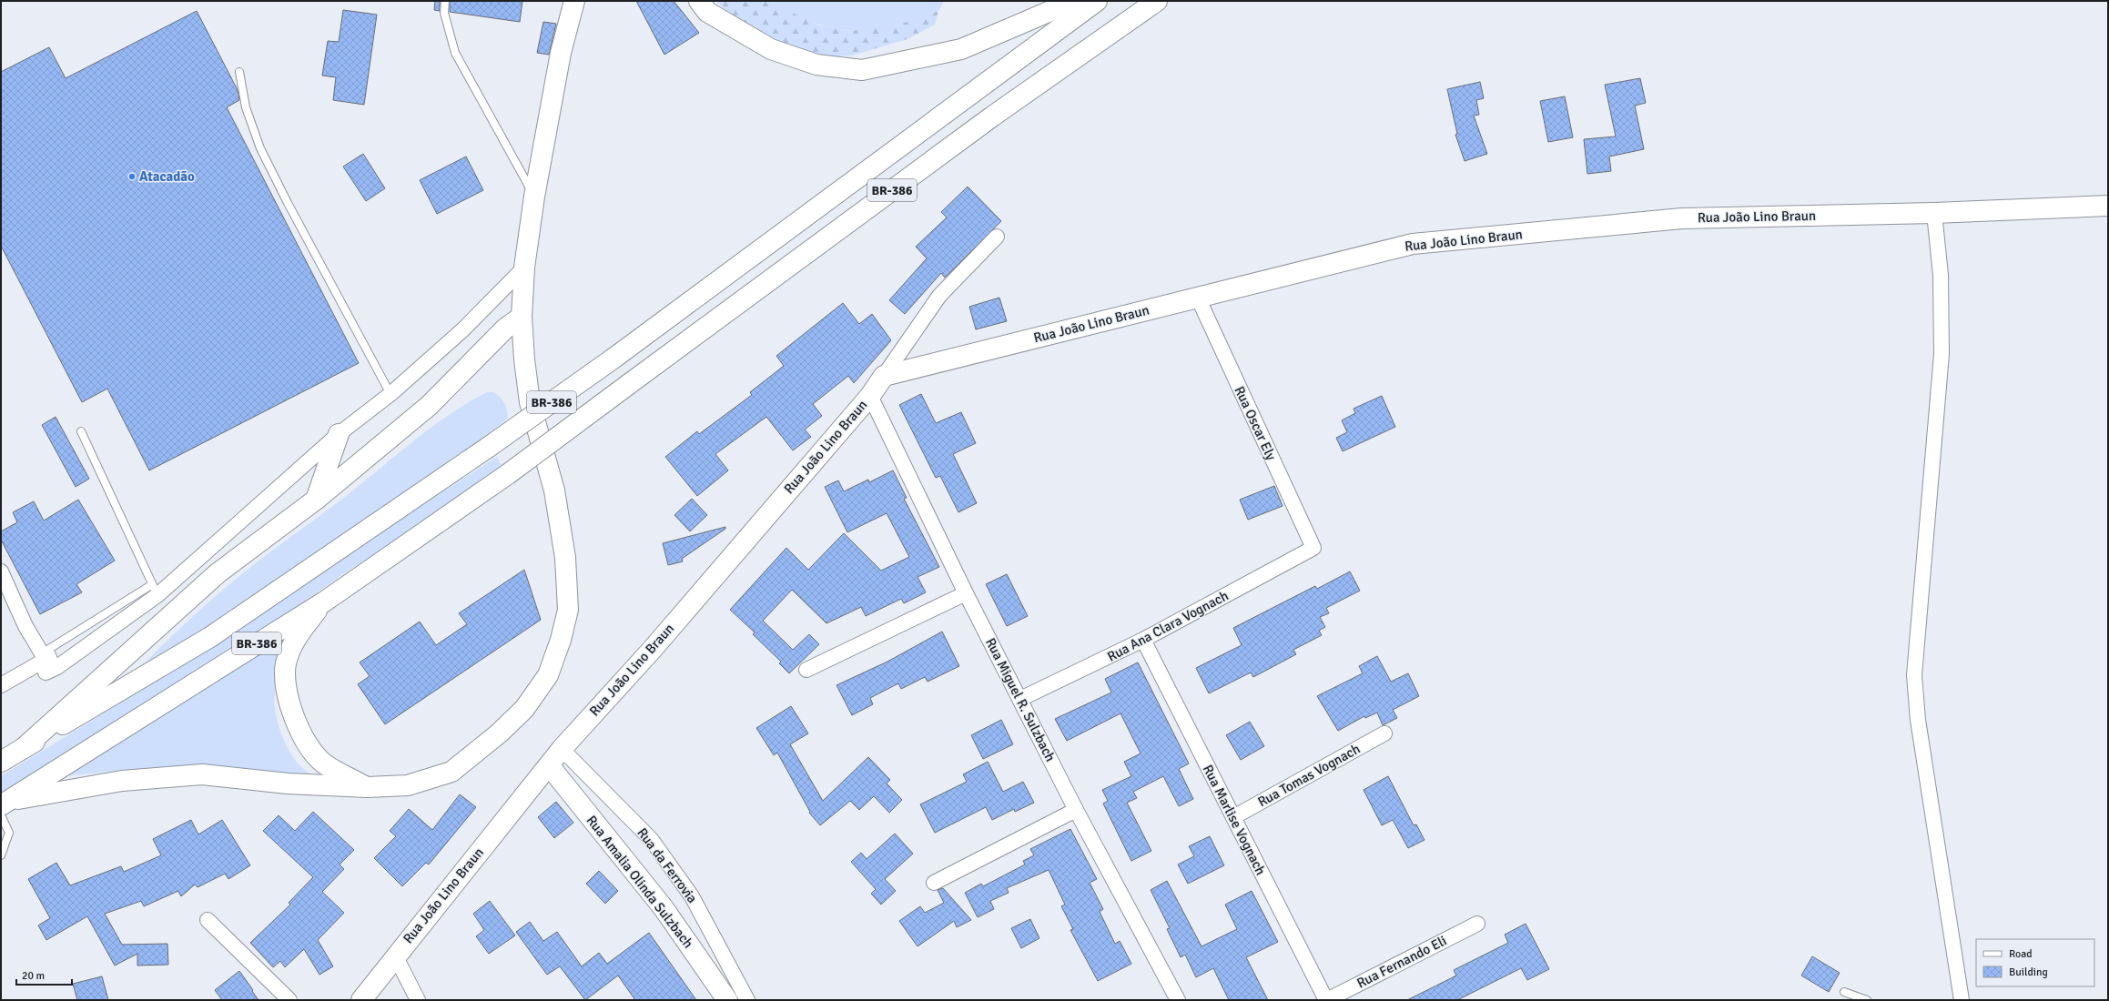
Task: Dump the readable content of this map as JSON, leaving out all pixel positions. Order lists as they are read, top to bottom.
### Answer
{
  "streets": {
    "main road": ["BR-386", "Rua João Lino Braun", "Rua Amalia Olinda Sulzbach"],
    "street": [
      "Rua Oscar Ely",
      "Rua Ana Clara Vognach",
      "Rua Miguel R. Sulzbach",
      "Rua Tomas Vognach",
      "Rua Marlise Vognach",
      "Rua da Ferrovia",
      "Rua Fernando Eli"
    ]
  },
  "crossings": [
    ["Rua João Lino Braun", "Rua Oscar Ely"],
    ["Rua João Lino Braun", "Rua Miguel R. Sulzbach"],
    ["Rua João Lino Braun", "Rua da Ferrovia"],
    ["Rua João Lino Braun", "Rua Amalia Olinda Sulzbach"],
    ["Rua Oscar Ely", "Rua Ana Clara Vognach"],
    ["Rua Ana Clara Vognach", "Rua Miguel R. Sulzbach"],
    ["Rua Ana Clara Vognach", "Rua Marlise Vognach"],
    ["Rua Tomas Vognach", "Rua Marlise Vognach"],
    ["Rua Marlise Vognach", "Rua Fernando Eli"]
  ],
  "places": ["Atacadão"],
  "legend": ["Road", "Building"],
  "scale_bar": "20 m"
}
